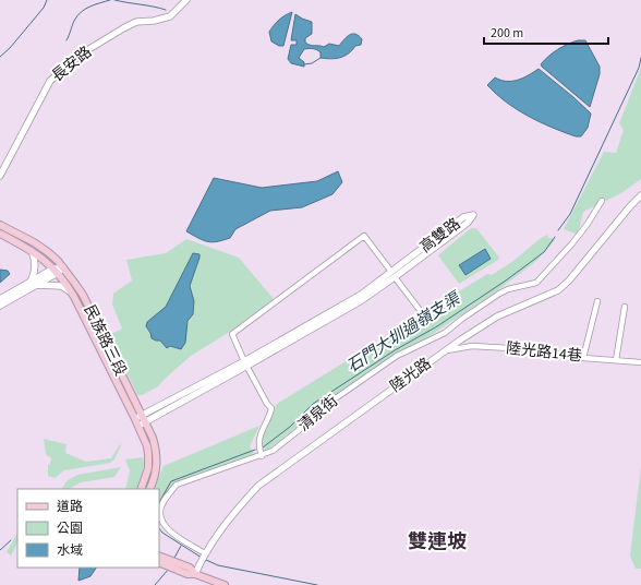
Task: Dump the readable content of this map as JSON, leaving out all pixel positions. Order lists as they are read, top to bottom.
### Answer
{
  "streets": {
    "main road": ["民族路三段"],
    "street": [
      "長安路",
      "高雙路",
      "陸光路14巷",
      "陸光路",
      "清泉街"
    ]
  },
  "crossings": [
    ["高雙路", "民族路三段"],
    ["陸光路14巷", "陸光路"],
    ["陸光路", "清泉街"]
  ],
  "districts": ["雙連坡"],
  "water": ["石門大圳過嶺支渠"],
  "legend": ["道路", "公園", "水域"],
  "scale_bar": "200 m"
}
